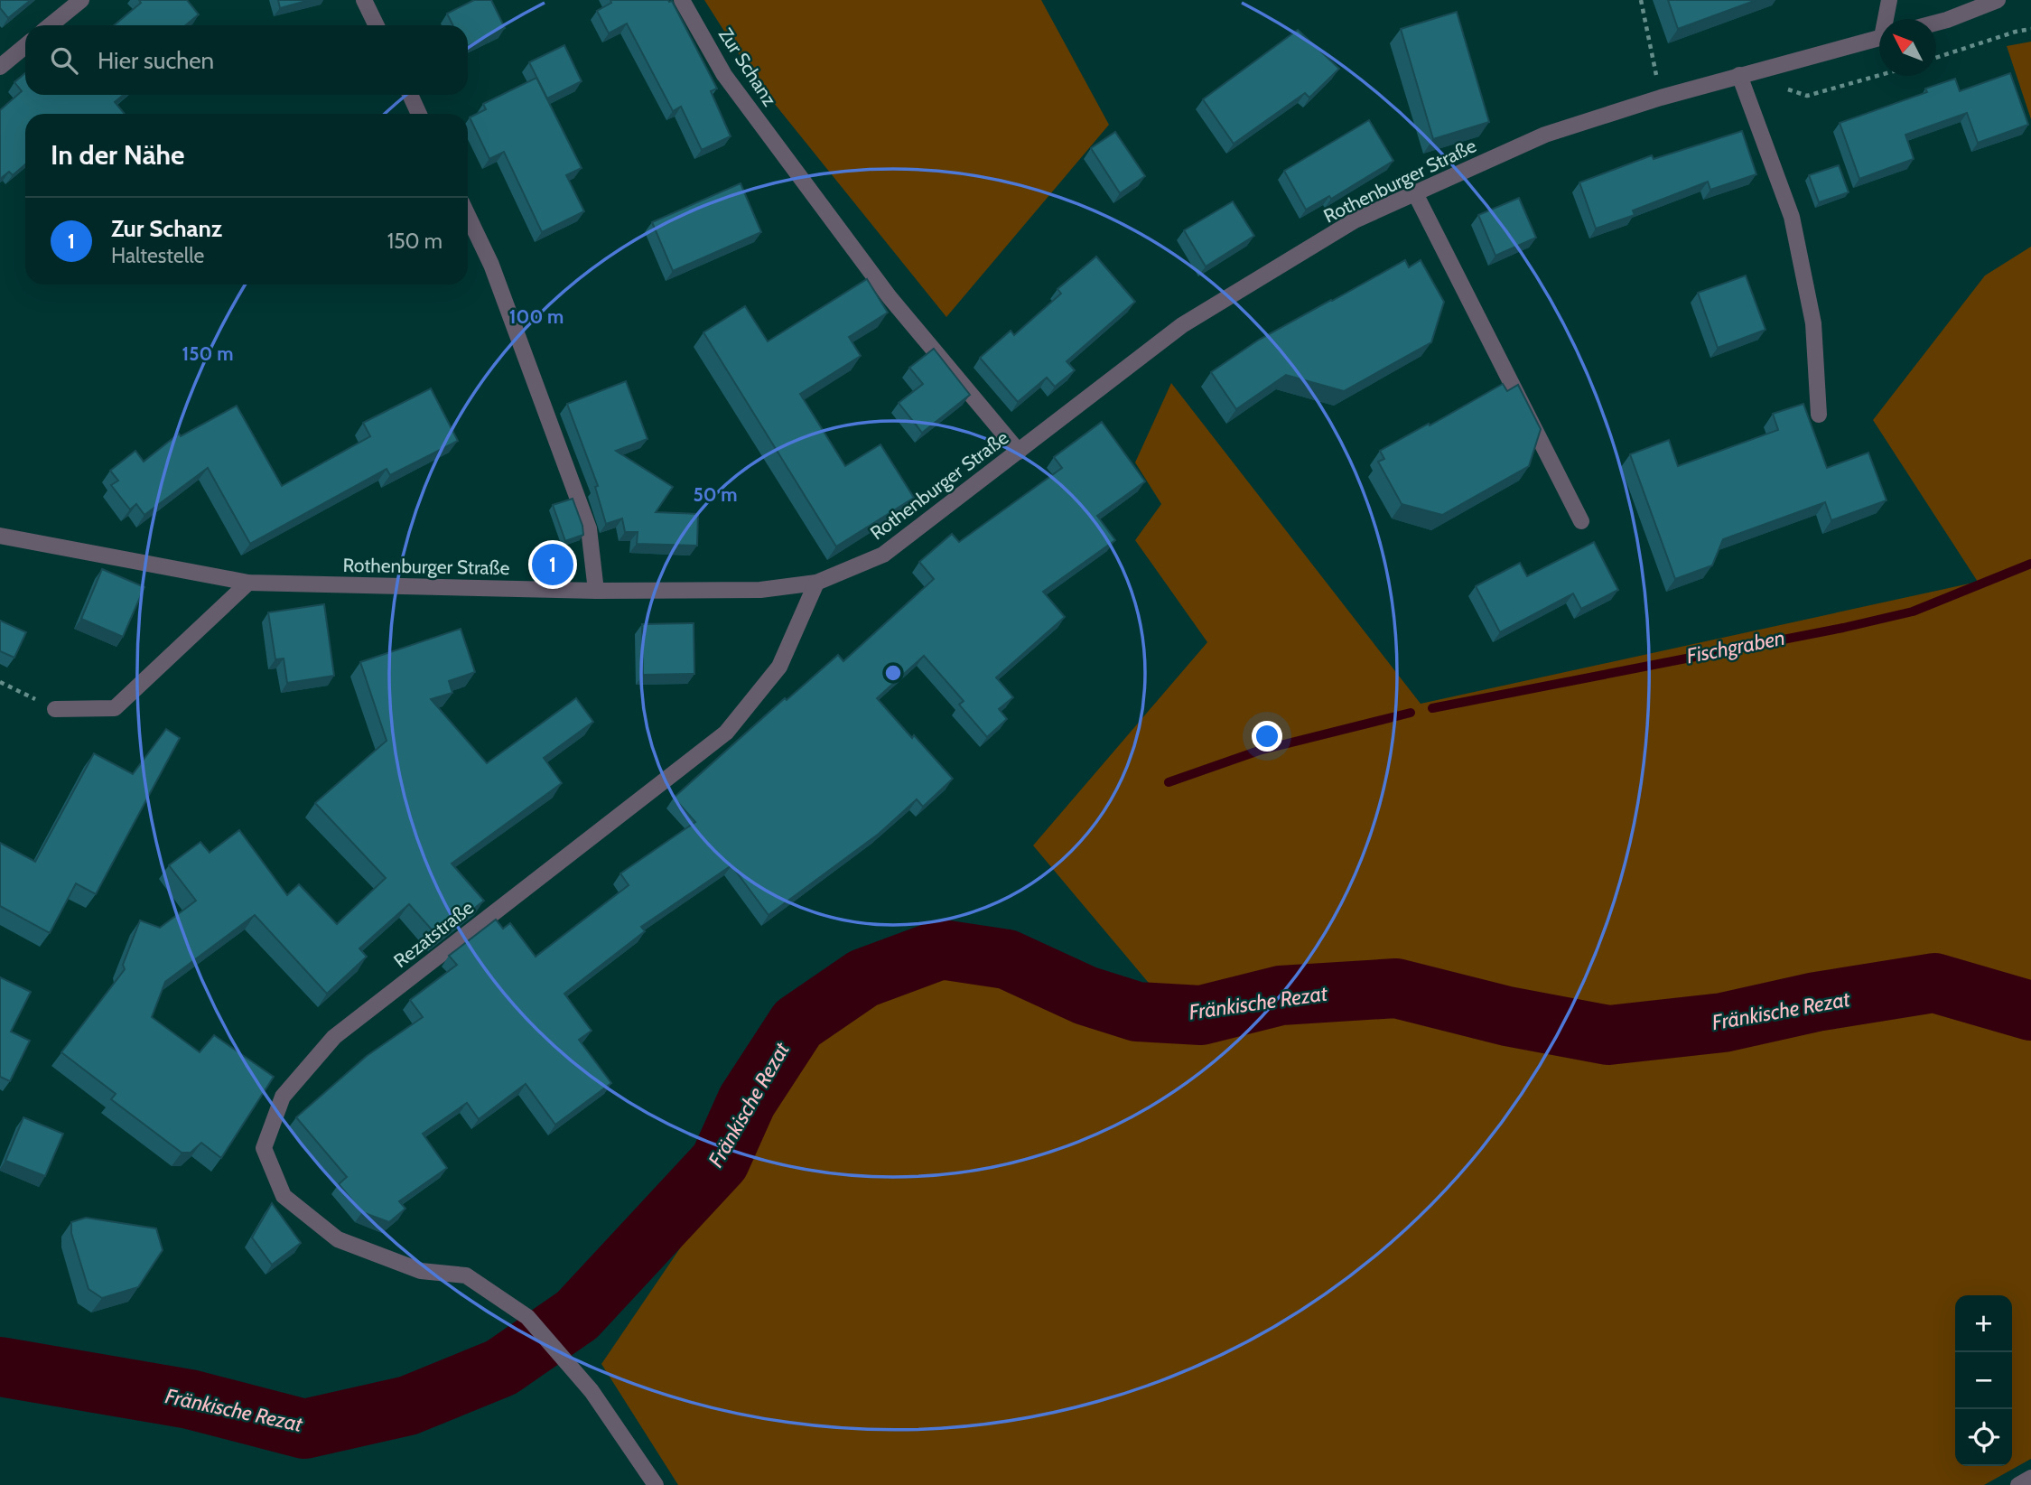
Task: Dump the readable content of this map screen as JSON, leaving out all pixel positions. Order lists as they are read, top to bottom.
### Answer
{
  "streets": {
    "street": ["Zur Schanz", "Rothenburger Straße", "Rezatstraße"]
  },
  "crossings": [
    ["Zur Schanz", "Rothenburger Straße"],
    ["Rothenburger Straße", "Rezatstraße"]
  ],
  "water": ["Fischgraben", "Fränkische Rezat"],
  "north": "top left",
  "page": {
    "search": "Hier suchen",
    "heading": "In der Nähe",
    "list": [
      {
        "mark": "1",
        "name": "Zur Schanz",
        "note": "Haltestelle",
        "value": "150 m"
      }
    ],
    "pins": "1",
    "map_buttons": ["+", "−"]
  },
  "rings": ["100 m", "150 m", "50 m"]
}
